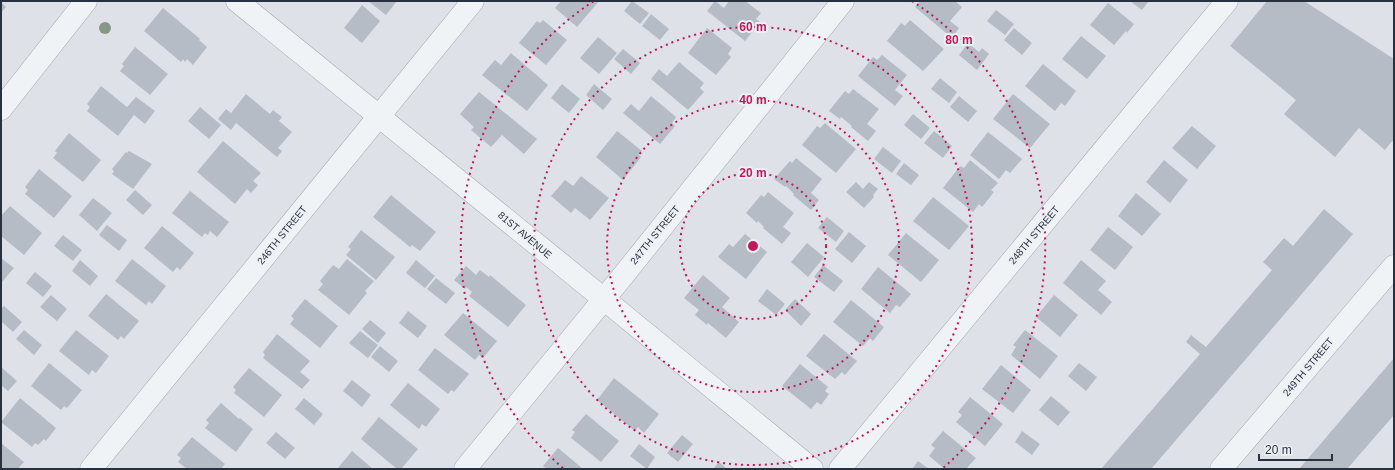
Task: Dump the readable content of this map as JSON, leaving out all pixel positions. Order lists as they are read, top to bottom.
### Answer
{
  "streets": {
    "street": [
      "246TH STREET",
      "81ST AVENUE",
      "247TH STREET",
      "248TH STREET",
      "249TH STREET"
    ]
  },
  "crossings": [
    ["246TH STREET", "81ST AVENUE"],
    ["81ST AVENUE", "247TH STREET"]
  ],
  "scale_bar": "20 m",
  "rings": [
    "60 m",
    "80 m",
    "40 m",
    "20 m"
  ]
}
